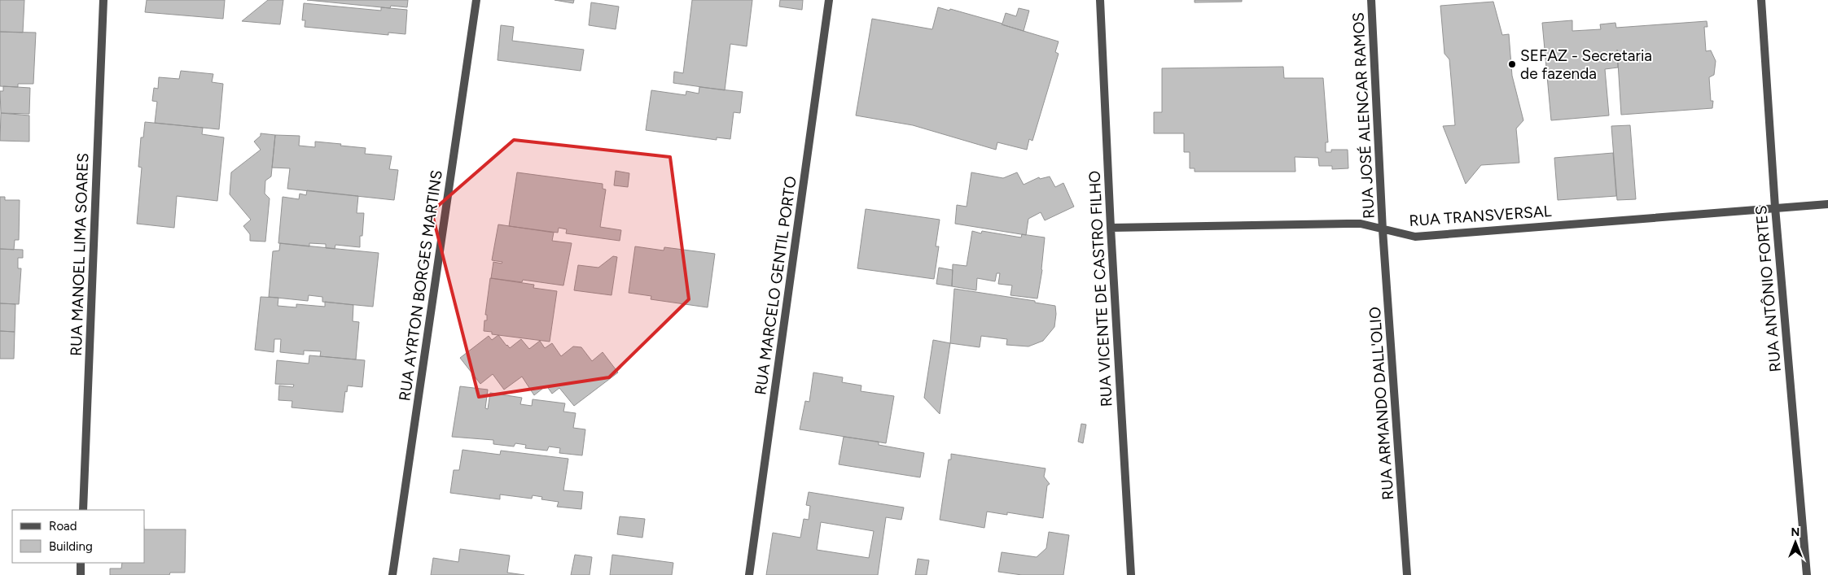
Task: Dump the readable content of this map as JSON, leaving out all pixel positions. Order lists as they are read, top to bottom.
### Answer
{
  "streets": {
    "street": [
      "RUA JOSÉ ALENCAR RAMOS",
      "RUA TRANSVERSAL",
      "RUA MANOEL LIMA SOARES",
      "RUA AYRTON BORGES MARTINS",
      "RUA MARCELO GENTIL PORTO",
      "RUA VICENTE DE CASTRO FILHO",
      "RUA ANTÔNIO FORTES",
      "RUA ARMANDO DALL'OLIO"
    ]
  },
  "crossings": [
    ["RUA JOSÉ ALENCAR RAMOS", "RUA TRANSVERSAL"],
    ["RUA JOSÉ ALENCAR RAMOS", "RUA ARMANDO DALL'OLIO"],
    ["RUA TRANSVERSAL", "RUA VICENTE DE CASTRO FILHO"],
    ["RUA TRANSVERSAL", "RUA ANTÔNIO FORTES"],
    ["RUA TRANSVERSAL", "RUA ARMANDO DALL'OLIO"]
  ],
  "places": ["SEFAZ - Secretaria de fazenda"],
  "legend": ["Road", "Building"],
  "north": "top"
}
